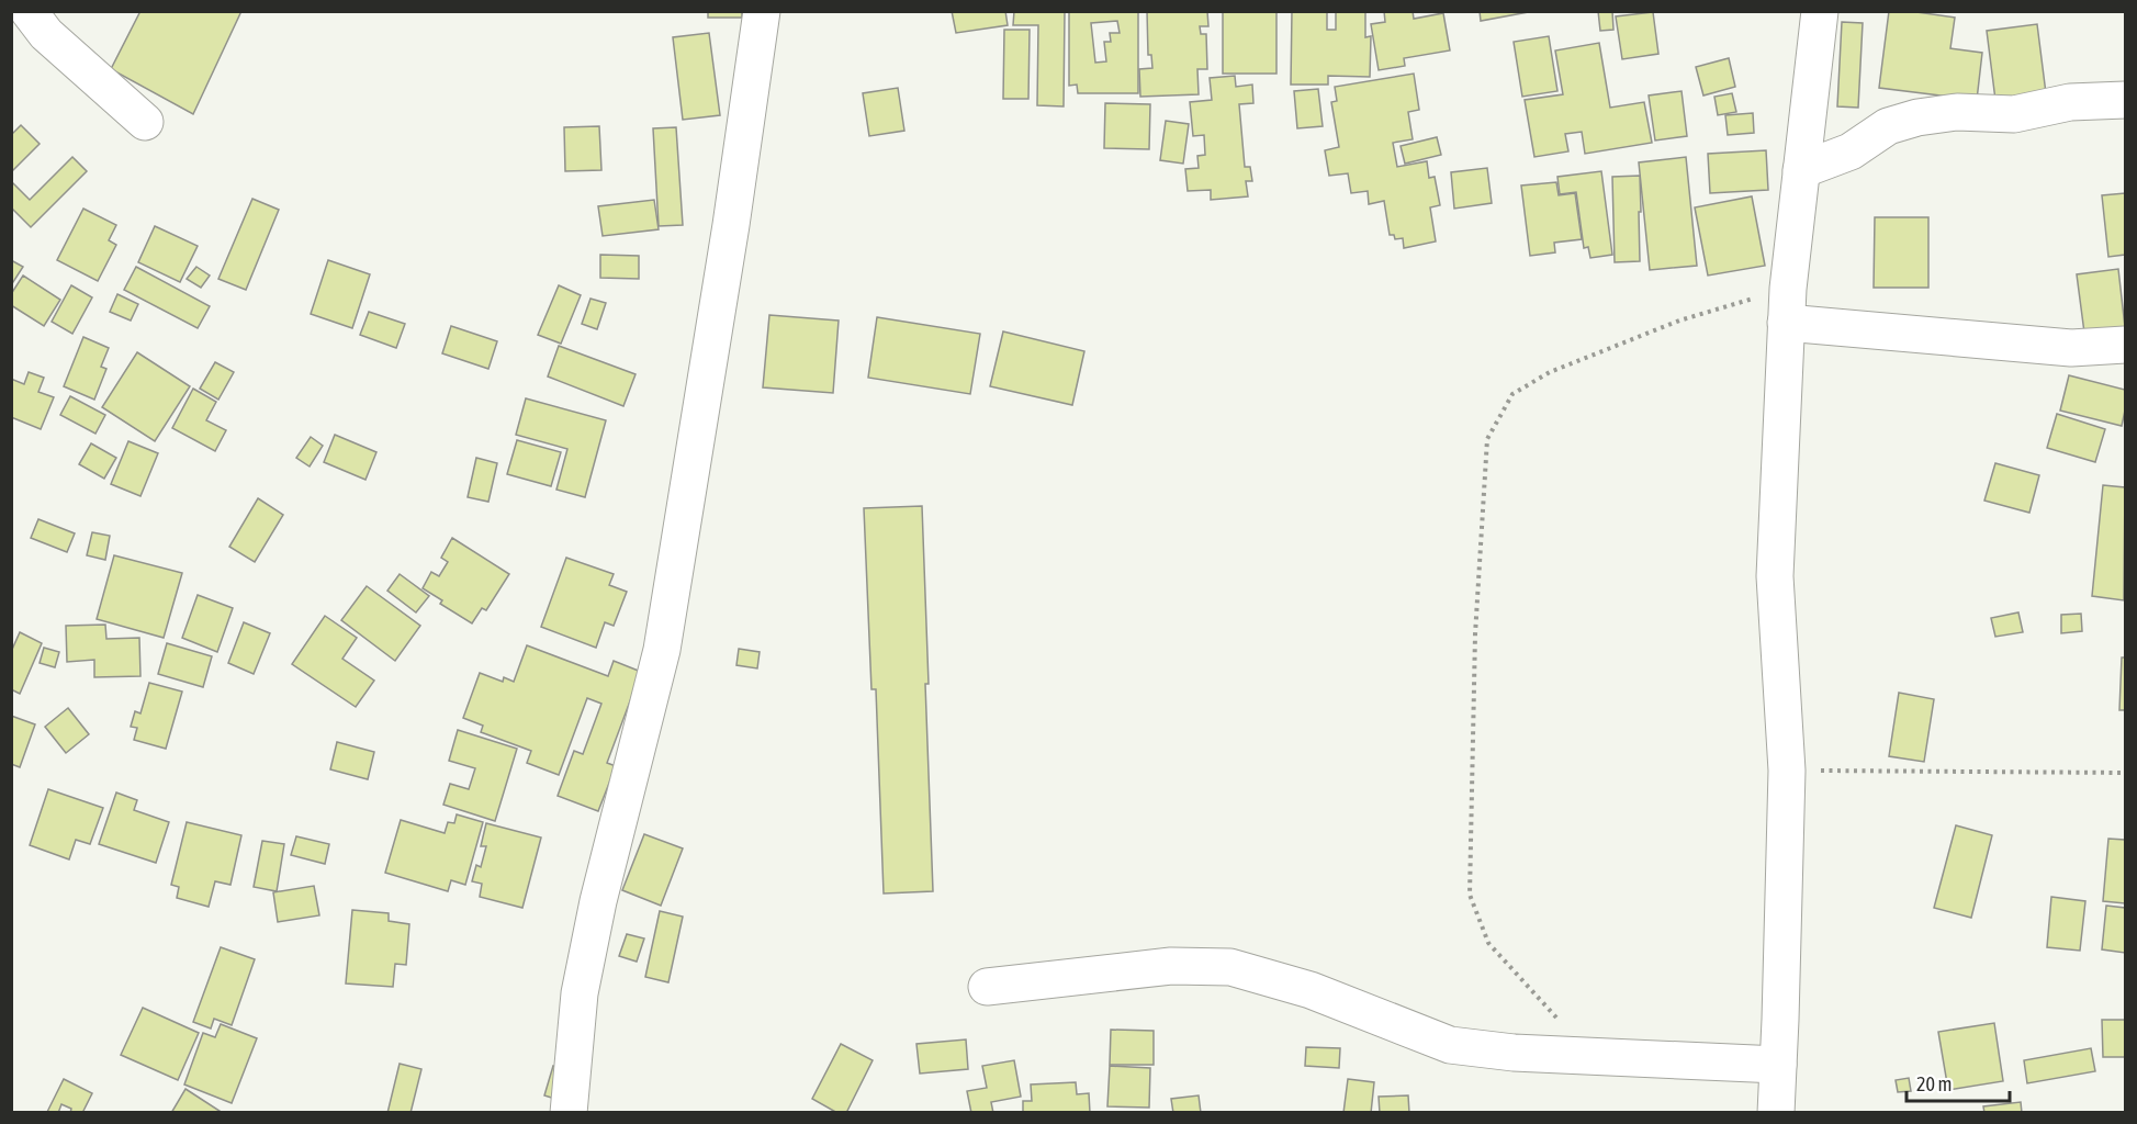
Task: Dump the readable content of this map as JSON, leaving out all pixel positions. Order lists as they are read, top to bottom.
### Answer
{
  "scale_bar": "20 m"
}
